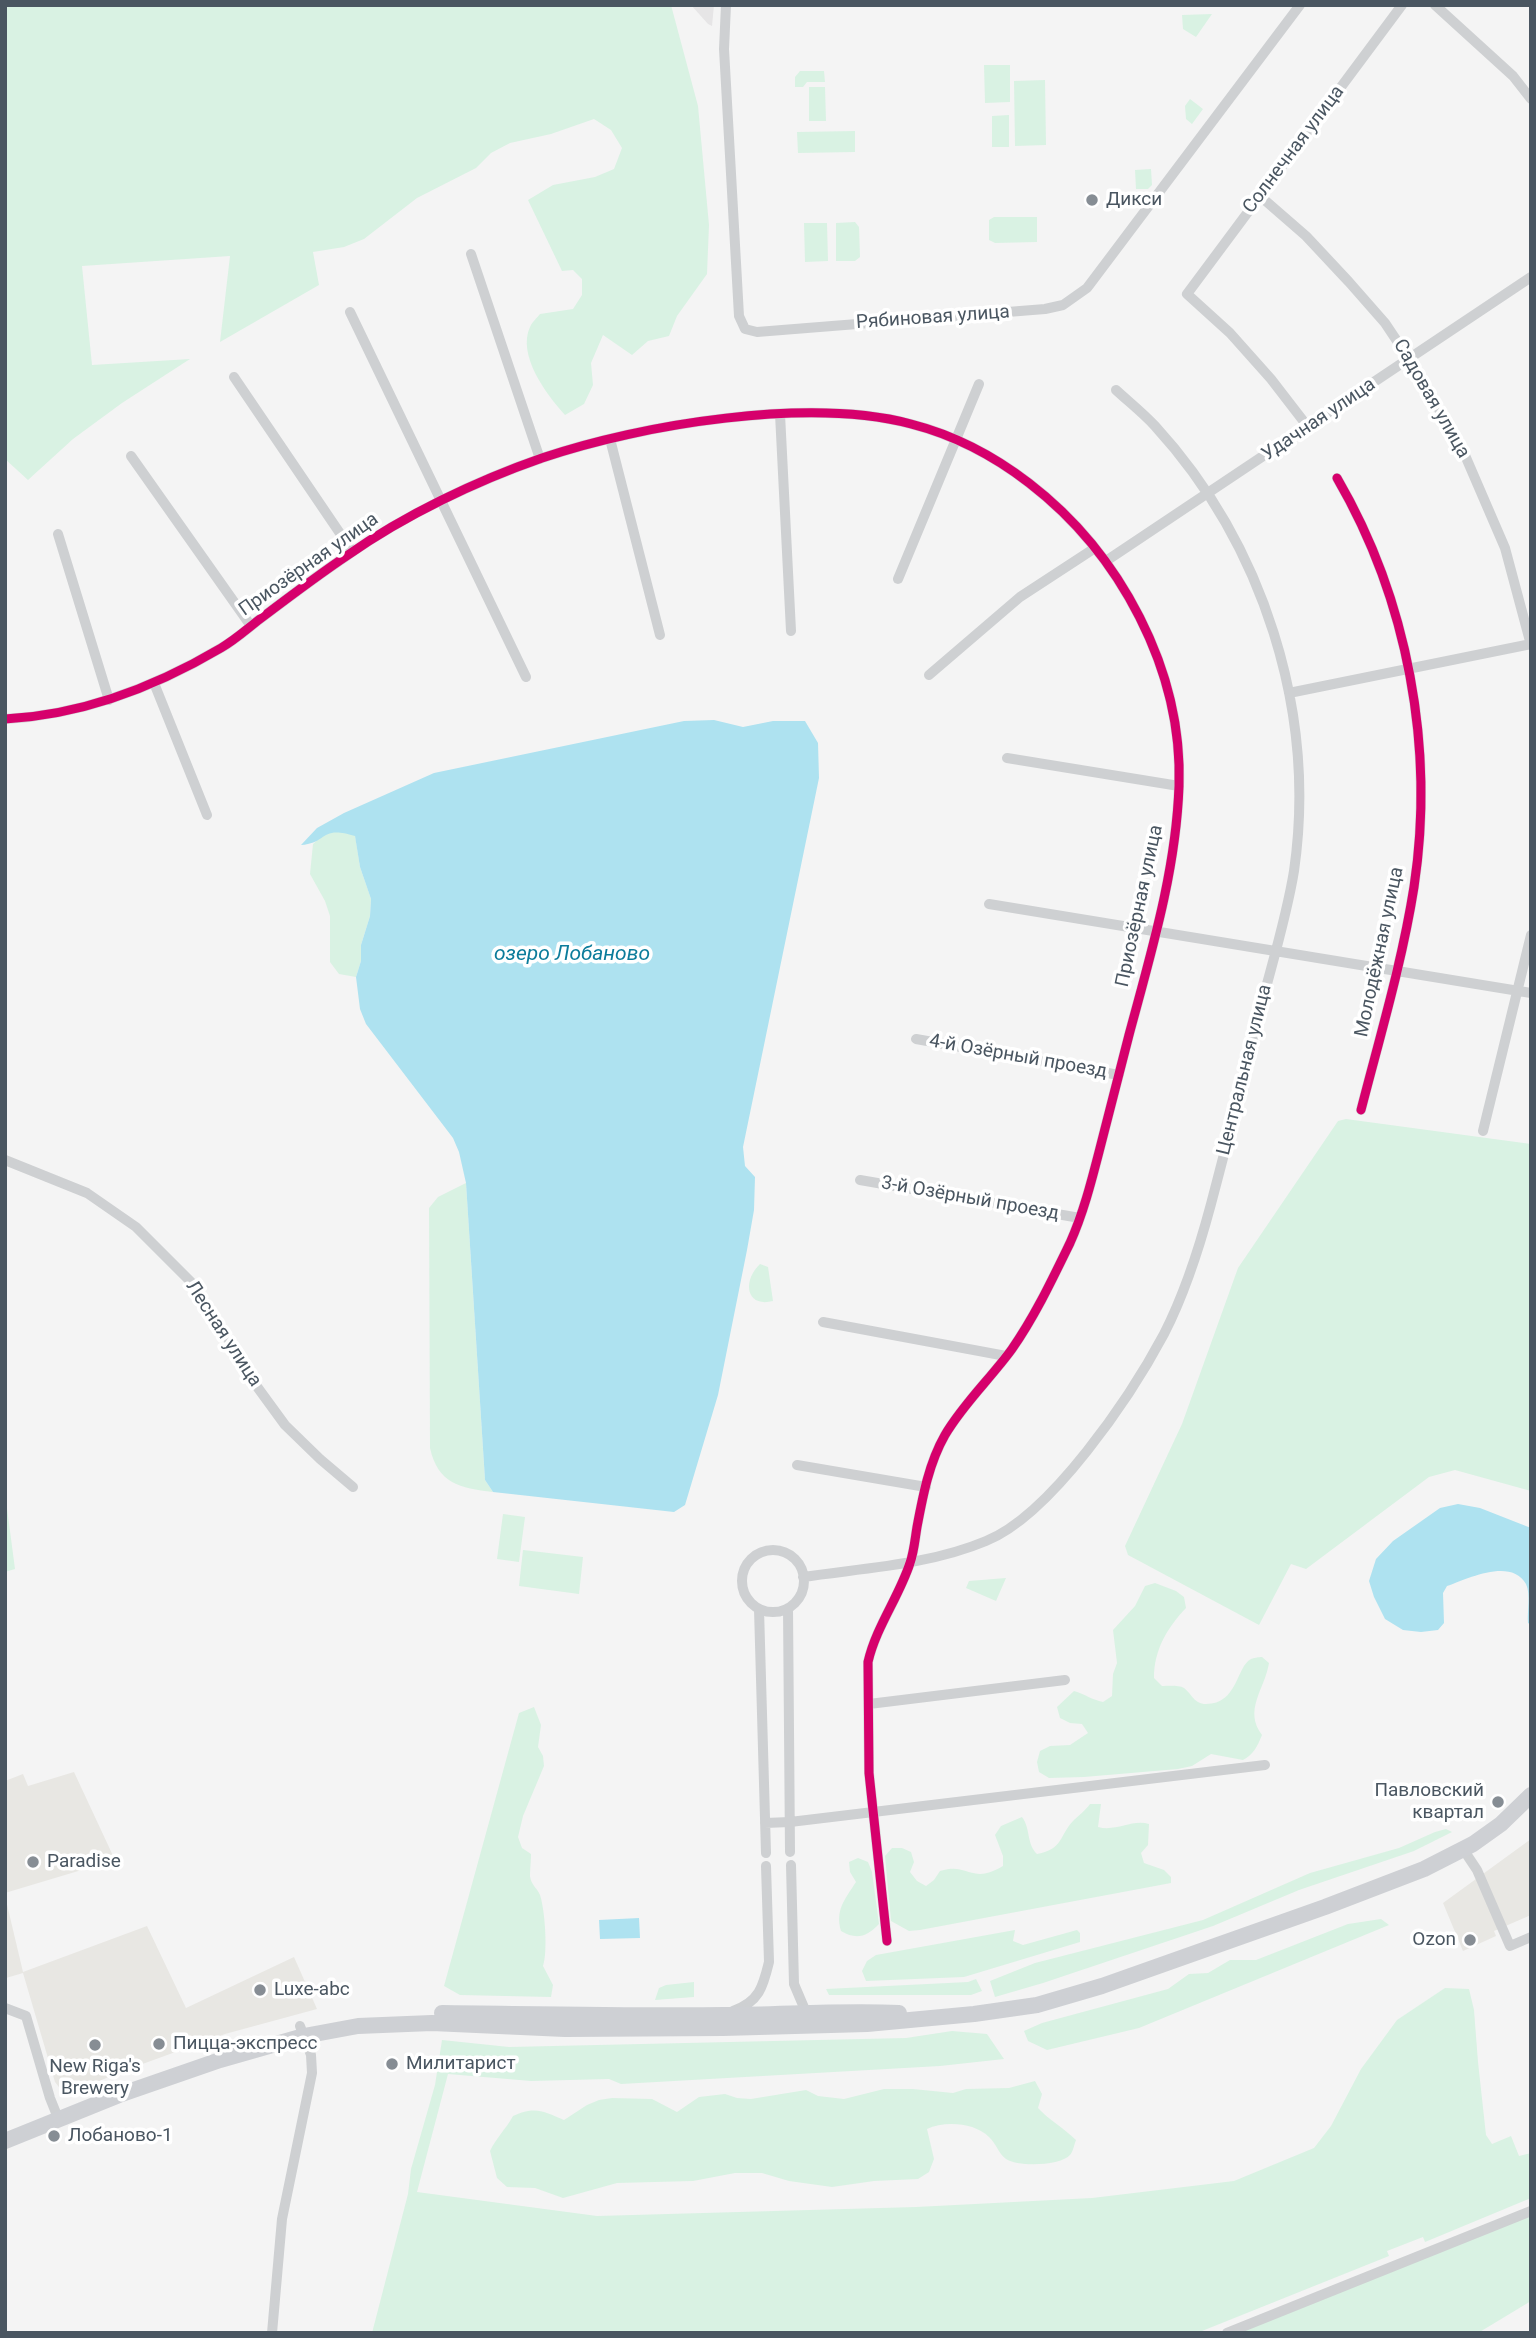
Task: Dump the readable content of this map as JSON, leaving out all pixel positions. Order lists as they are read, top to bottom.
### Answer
{
  "streets": {
    "street": [
      "Солнечная улица",
      "Рябиновая улица",
      "Садовая улица",
      "Удачная улица",
      "Приозёрная улица",
      "Молодёжная улица",
      "4-й Озёрный проезд",
      "Центральная улица",
      "3-й Озёрный проезд",
      "Лесная улица"
    ]
  },
  "crossings": [
    ["Солнечная улица", "Садовая улица"],
    ["Солнечная улица", "Удачная улица"],
    ["Садовая улица", "Удачная улица"],
    ["Удачная улица", "Приозёрная улица"],
    ["Удачная улица", "Центральная улица"],
    ["Приозёрная улица", "4-й Озёрный проезд"],
    ["Приозёрная улица", "Центральная улица"],
    ["Приозёрная улица", "3-й Озёрный проезд"]
  ],
  "water": ["озеро Лобаново"],
  "places": [
    "Дикси",
    "Павловский квартал",
    "Paradise",
    "Ozon",
    "Luxe-abc",
    "Пицца-экспресс",
    "New Riga's Brewery",
    "Милитарист",
    "Лобаново-1"
  ]
}
